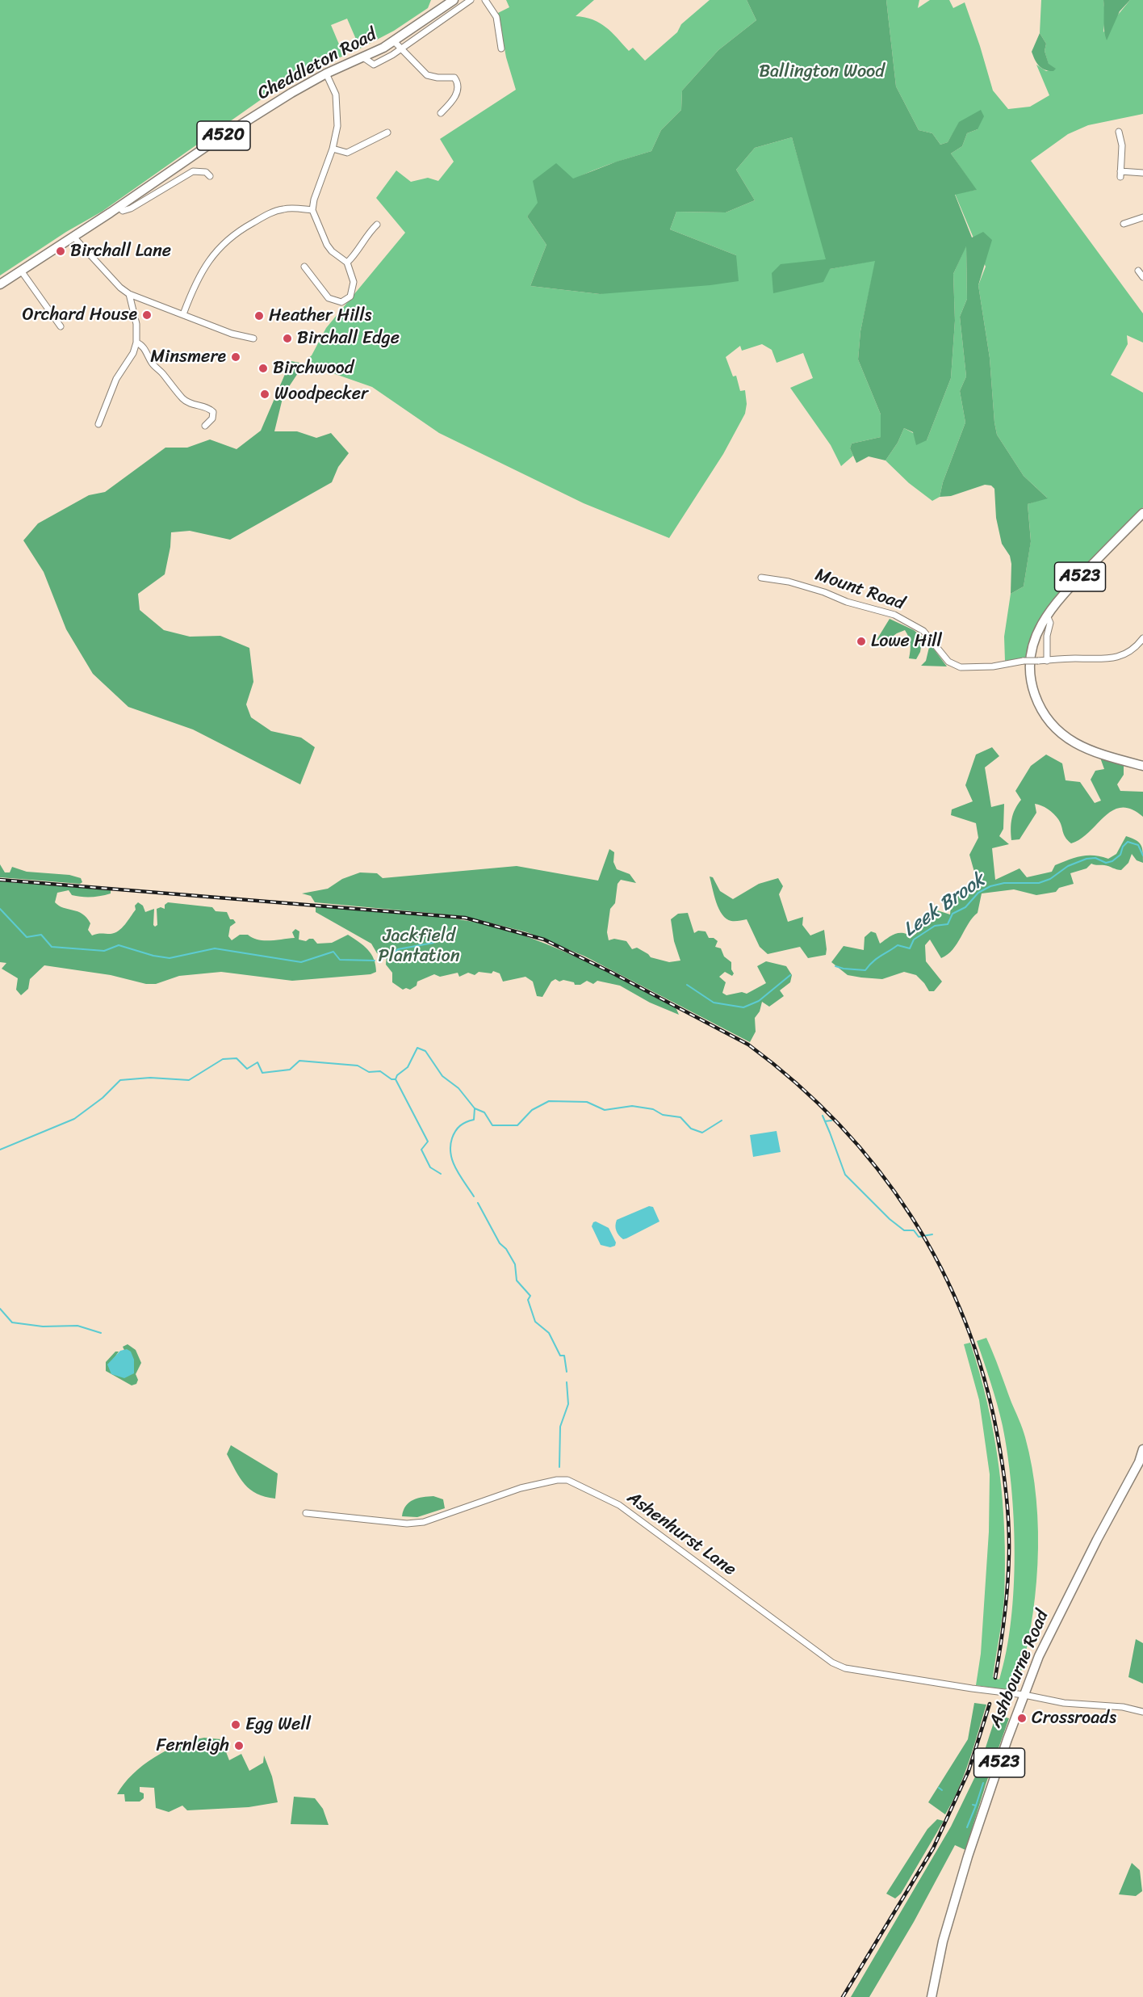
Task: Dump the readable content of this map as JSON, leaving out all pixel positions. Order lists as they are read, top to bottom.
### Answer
{
  "streets": {
    "highway": [
      "Cheddleton Road",
      "A520",
      "A523",
      "Ashbourne Road"
    ],
    "street": ["Mount Road", "Ashenhurst Lane"]
  },
  "crossings": [
    ["Ashenhurst Lane", "Ashbourne Road"]
  ],
  "water": ["Leek Brook"],
  "parks": ["Ballington Wood", "Jackfield Plantation"],
  "places": [
    "Birchall Lane",
    "Orchard House",
    "Heather Hills",
    "Birchall Edge",
    "Minsmere",
    "Birchwood",
    "Woodpecker",
    "Lowe Hill",
    "Crossroads",
    "Egg Well",
    "Fernleigh"
  ]
}
